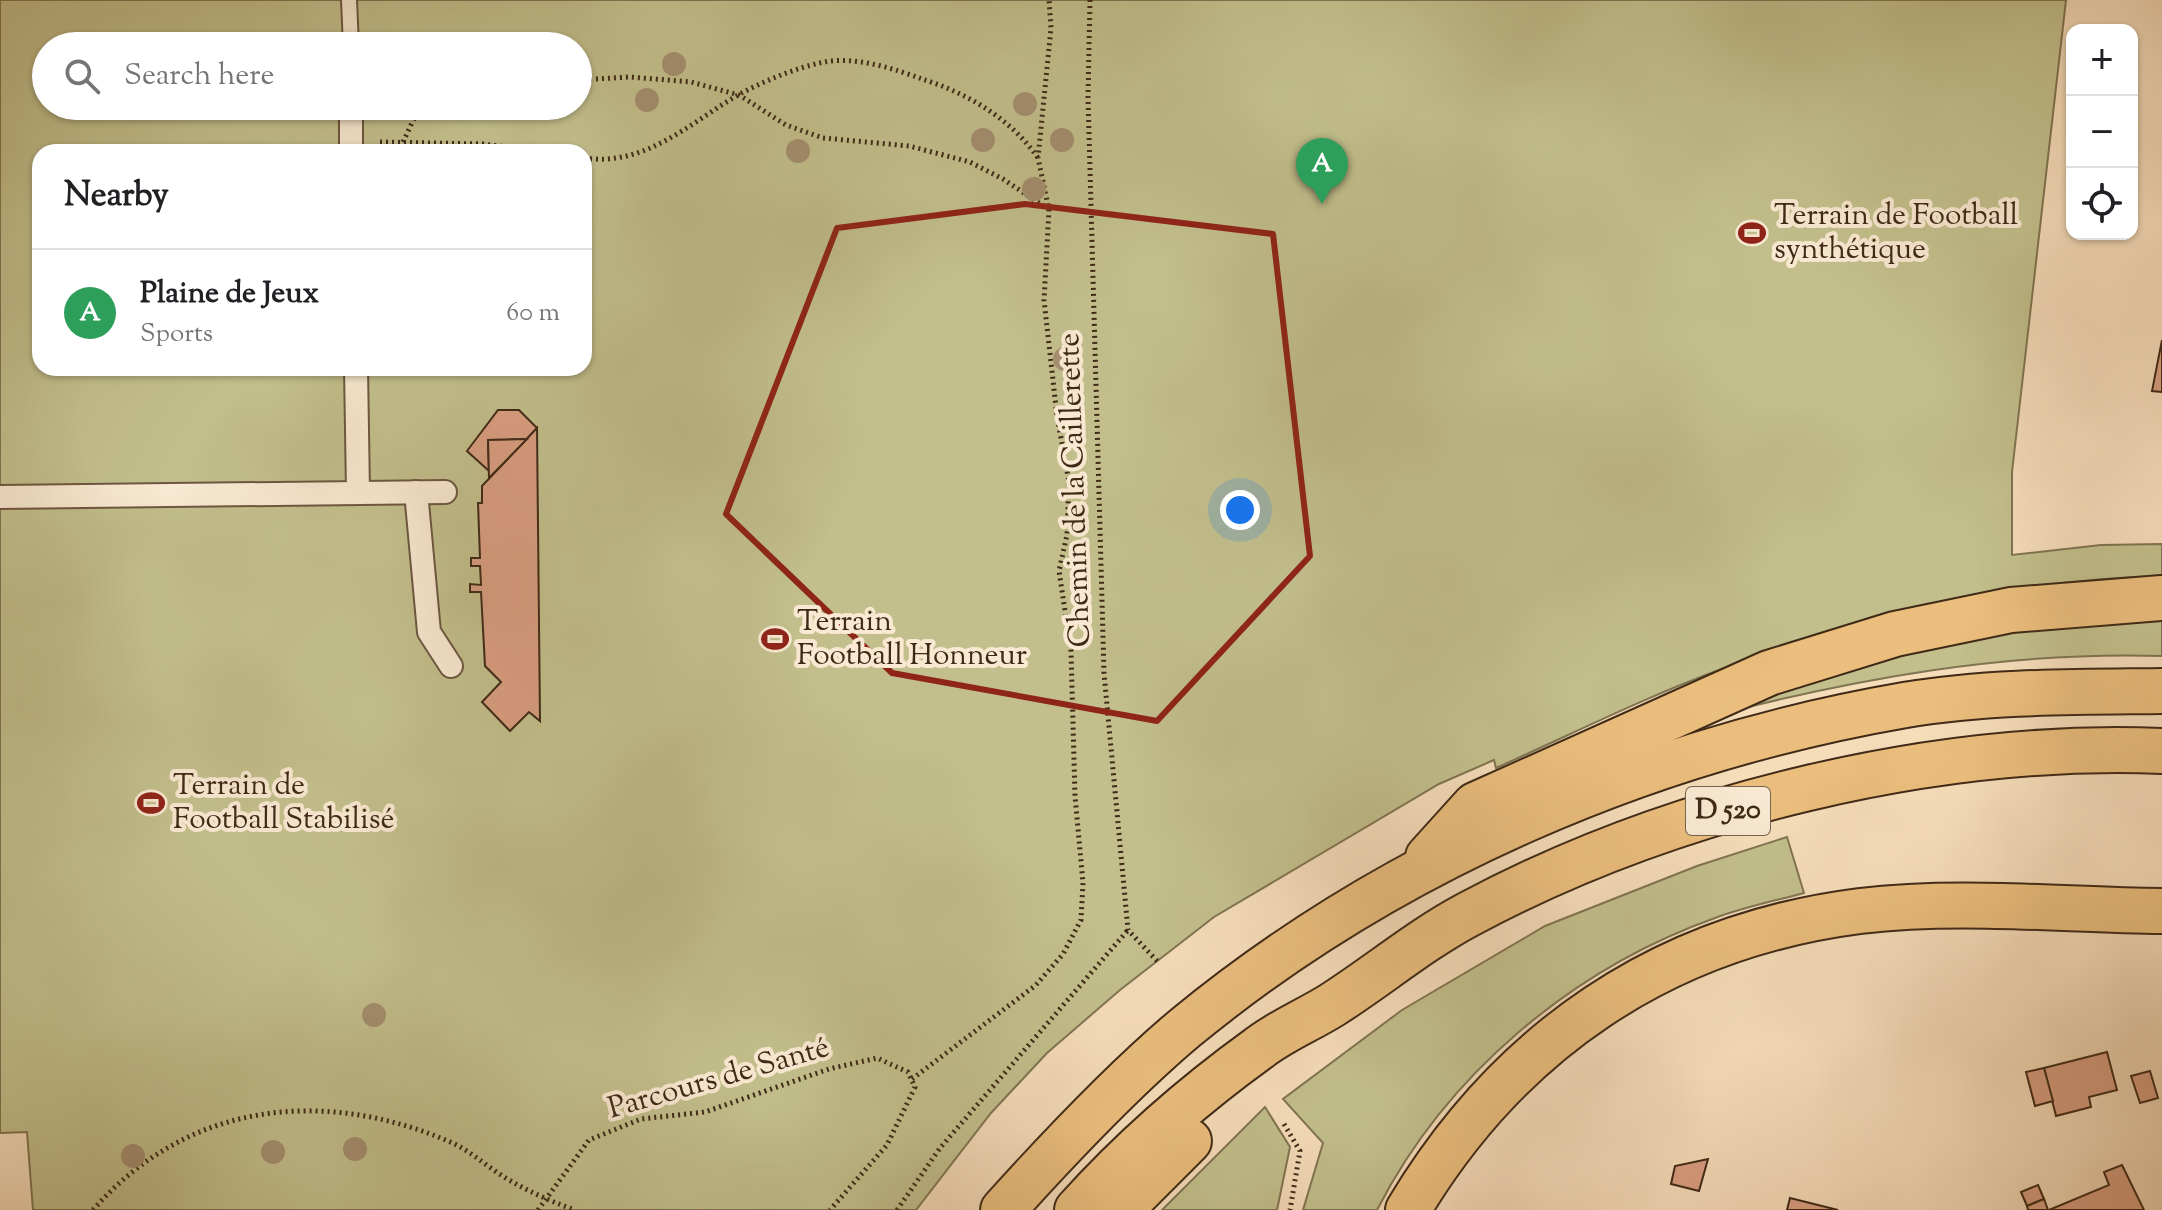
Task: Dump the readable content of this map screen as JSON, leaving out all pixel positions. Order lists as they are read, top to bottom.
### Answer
{
  "streets": {
    "main road": ["D 520"],
    "path": ["Chemin de la Caillerette", "Parcours de Santé"]
  },
  "places": {
    "sports": ["Terrain de Football synthétique", "Terrain Football Honneur", "Terrain de Football Stabilisé"]
  },
  "page": {
    "map_buttons": ["+", "−"],
    "search": "Search here",
    "pins": "A",
    "heading": "Nearby",
    "list": [
      {
        "mark": "A",
        "name": "Plaine de Jeux",
        "note": "Sports",
        "value": "60 m"
      }
    ]
  }
}
